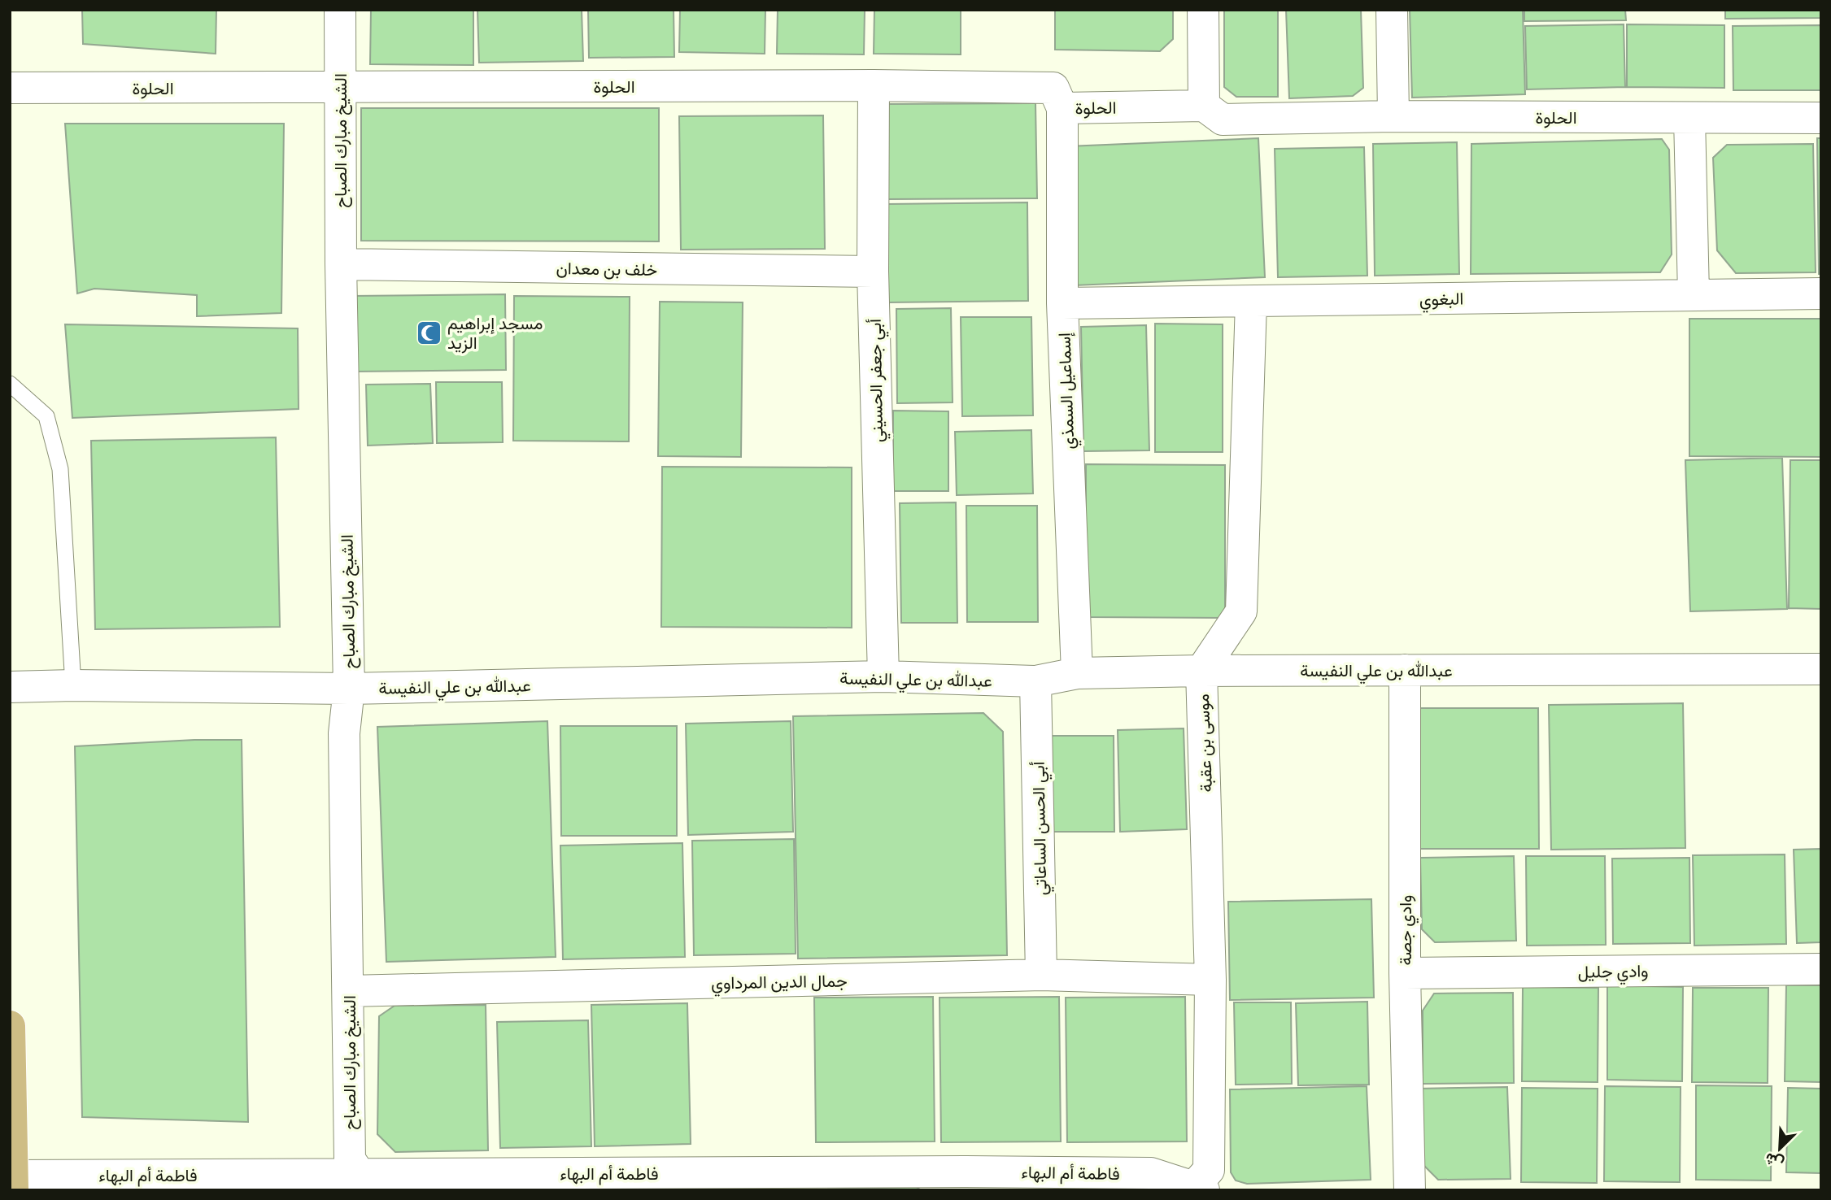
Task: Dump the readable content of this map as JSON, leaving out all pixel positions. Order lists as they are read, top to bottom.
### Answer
{
  "streets": {
    "street": [
      "الحلوة",
      "الشيخ مبارك الصباح",
      "خلف بن معدان",
      "البغوي",
      "أبي جعفر الحسيني",
      "إسماعيل السمذي",
      "عبدالله بن علي النفيسة",
      "موسى بن عقبة",
      "أبي الحسن الساعاتي",
      "وادي جصة",
      "وادي جليل",
      "جمال الدين المرداوي",
      "فاطمة أم البهاء"
    ]
  },
  "crossings": [
    ["الحلوة", "الشيخ مبارك الصباح"],
    ["الحلوة", "أبي جعفر الحسيني"],
    ["الحلوة", "إسماعيل السمذي"],
    ["الشيخ مبارك الصباح", "خلف بن معدان"],
    ["الشيخ مبارك الصباح", "عبدالله بن علي النفيسة"],
    ["الشيخ مبارك الصباح", "جمال الدين المرداوي"],
    ["الشيخ مبارك الصباح", "فاطمة أم البهاء"],
    ["خلف بن معدان", "أبي جعفر الحسيني"],
    ["البغوي", "إسماعيل السمذي"],
    ["البغوي", "موسى بن عقبة"],
    ["أبي جعفر الحسيني", "عبدالله بن علي النفيسة"],
    ["إسماعيل السمذي", "عبدالله بن علي النفيسة"],
    ["عبدالله بن علي النفيسة", "موسى بن عقبة"],
    ["عبدالله بن علي النفيسة", "أبي الحسن الساعاتي"],
    ["عبدالله بن علي النفيسة", "وادي جصة"],
    ["موسى بن عقبة", "جمال الدين المرداوي"],
    ["موسى بن عقبة", "فاطمة أم البهاء"],
    ["أبي الحسن الساعاتي", "جمال الدين المرداوي"],
    ["وادي جصة", "وادي جليل"]
  ],
  "places": {
    "mosque": ["مسجد إبراهيم الزيد"]
  },
  "north": "bottom left"
}
